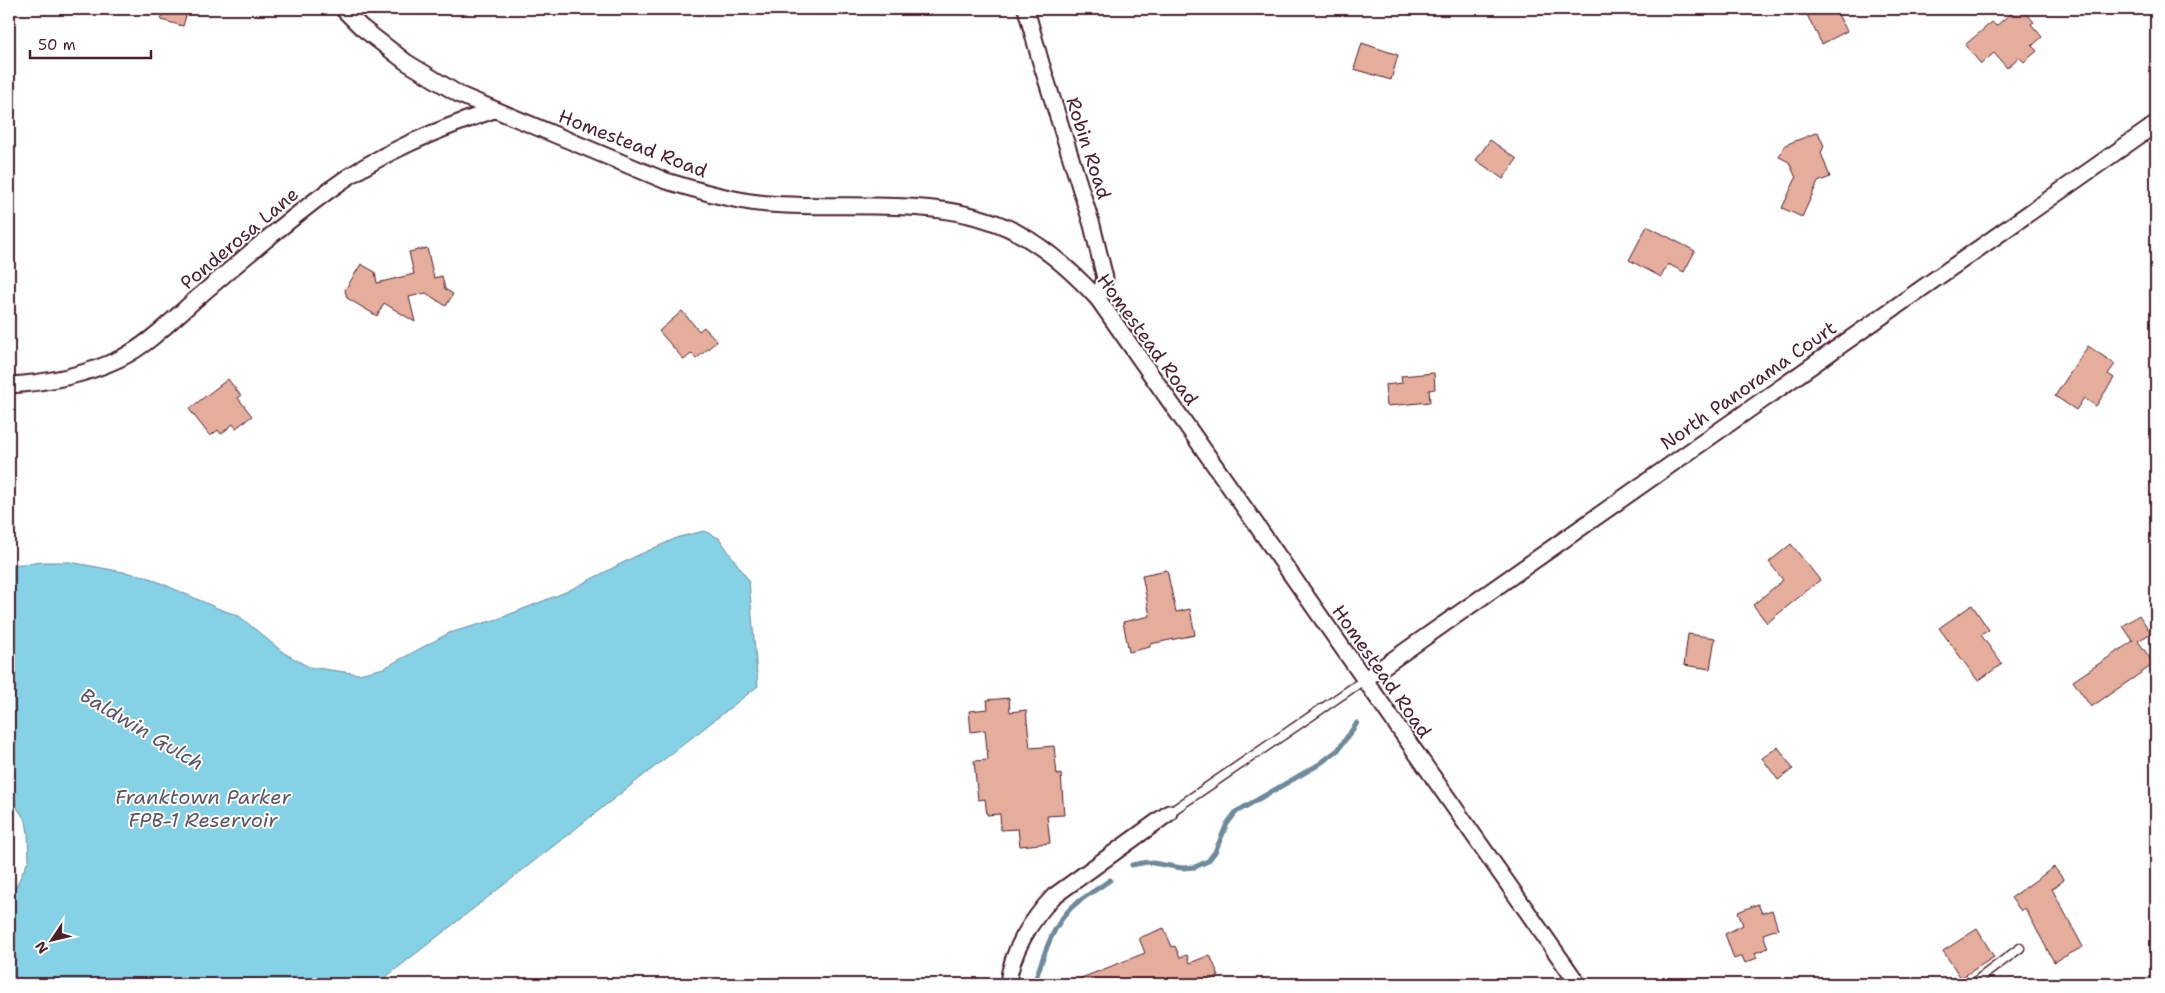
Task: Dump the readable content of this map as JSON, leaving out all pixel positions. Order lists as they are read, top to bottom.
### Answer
{
  "streets": {
    "street": [
      "Homestead Road",
      "Robin Road",
      "Ponderosa Lane",
      "North Panorama Court"
    ]
  },
  "crossings": [
    ["Homestead Road", "Robin Road"],
    ["Homestead Road", "Ponderosa Lane"],
    ["Homestead Road", "North Panorama Court"]
  ],
  "water": ["Baldwin Gulch", "Franktown Parker FPB-1 Reservoir"],
  "scale_bar": "50 m",
  "north": "bottom left"
}
